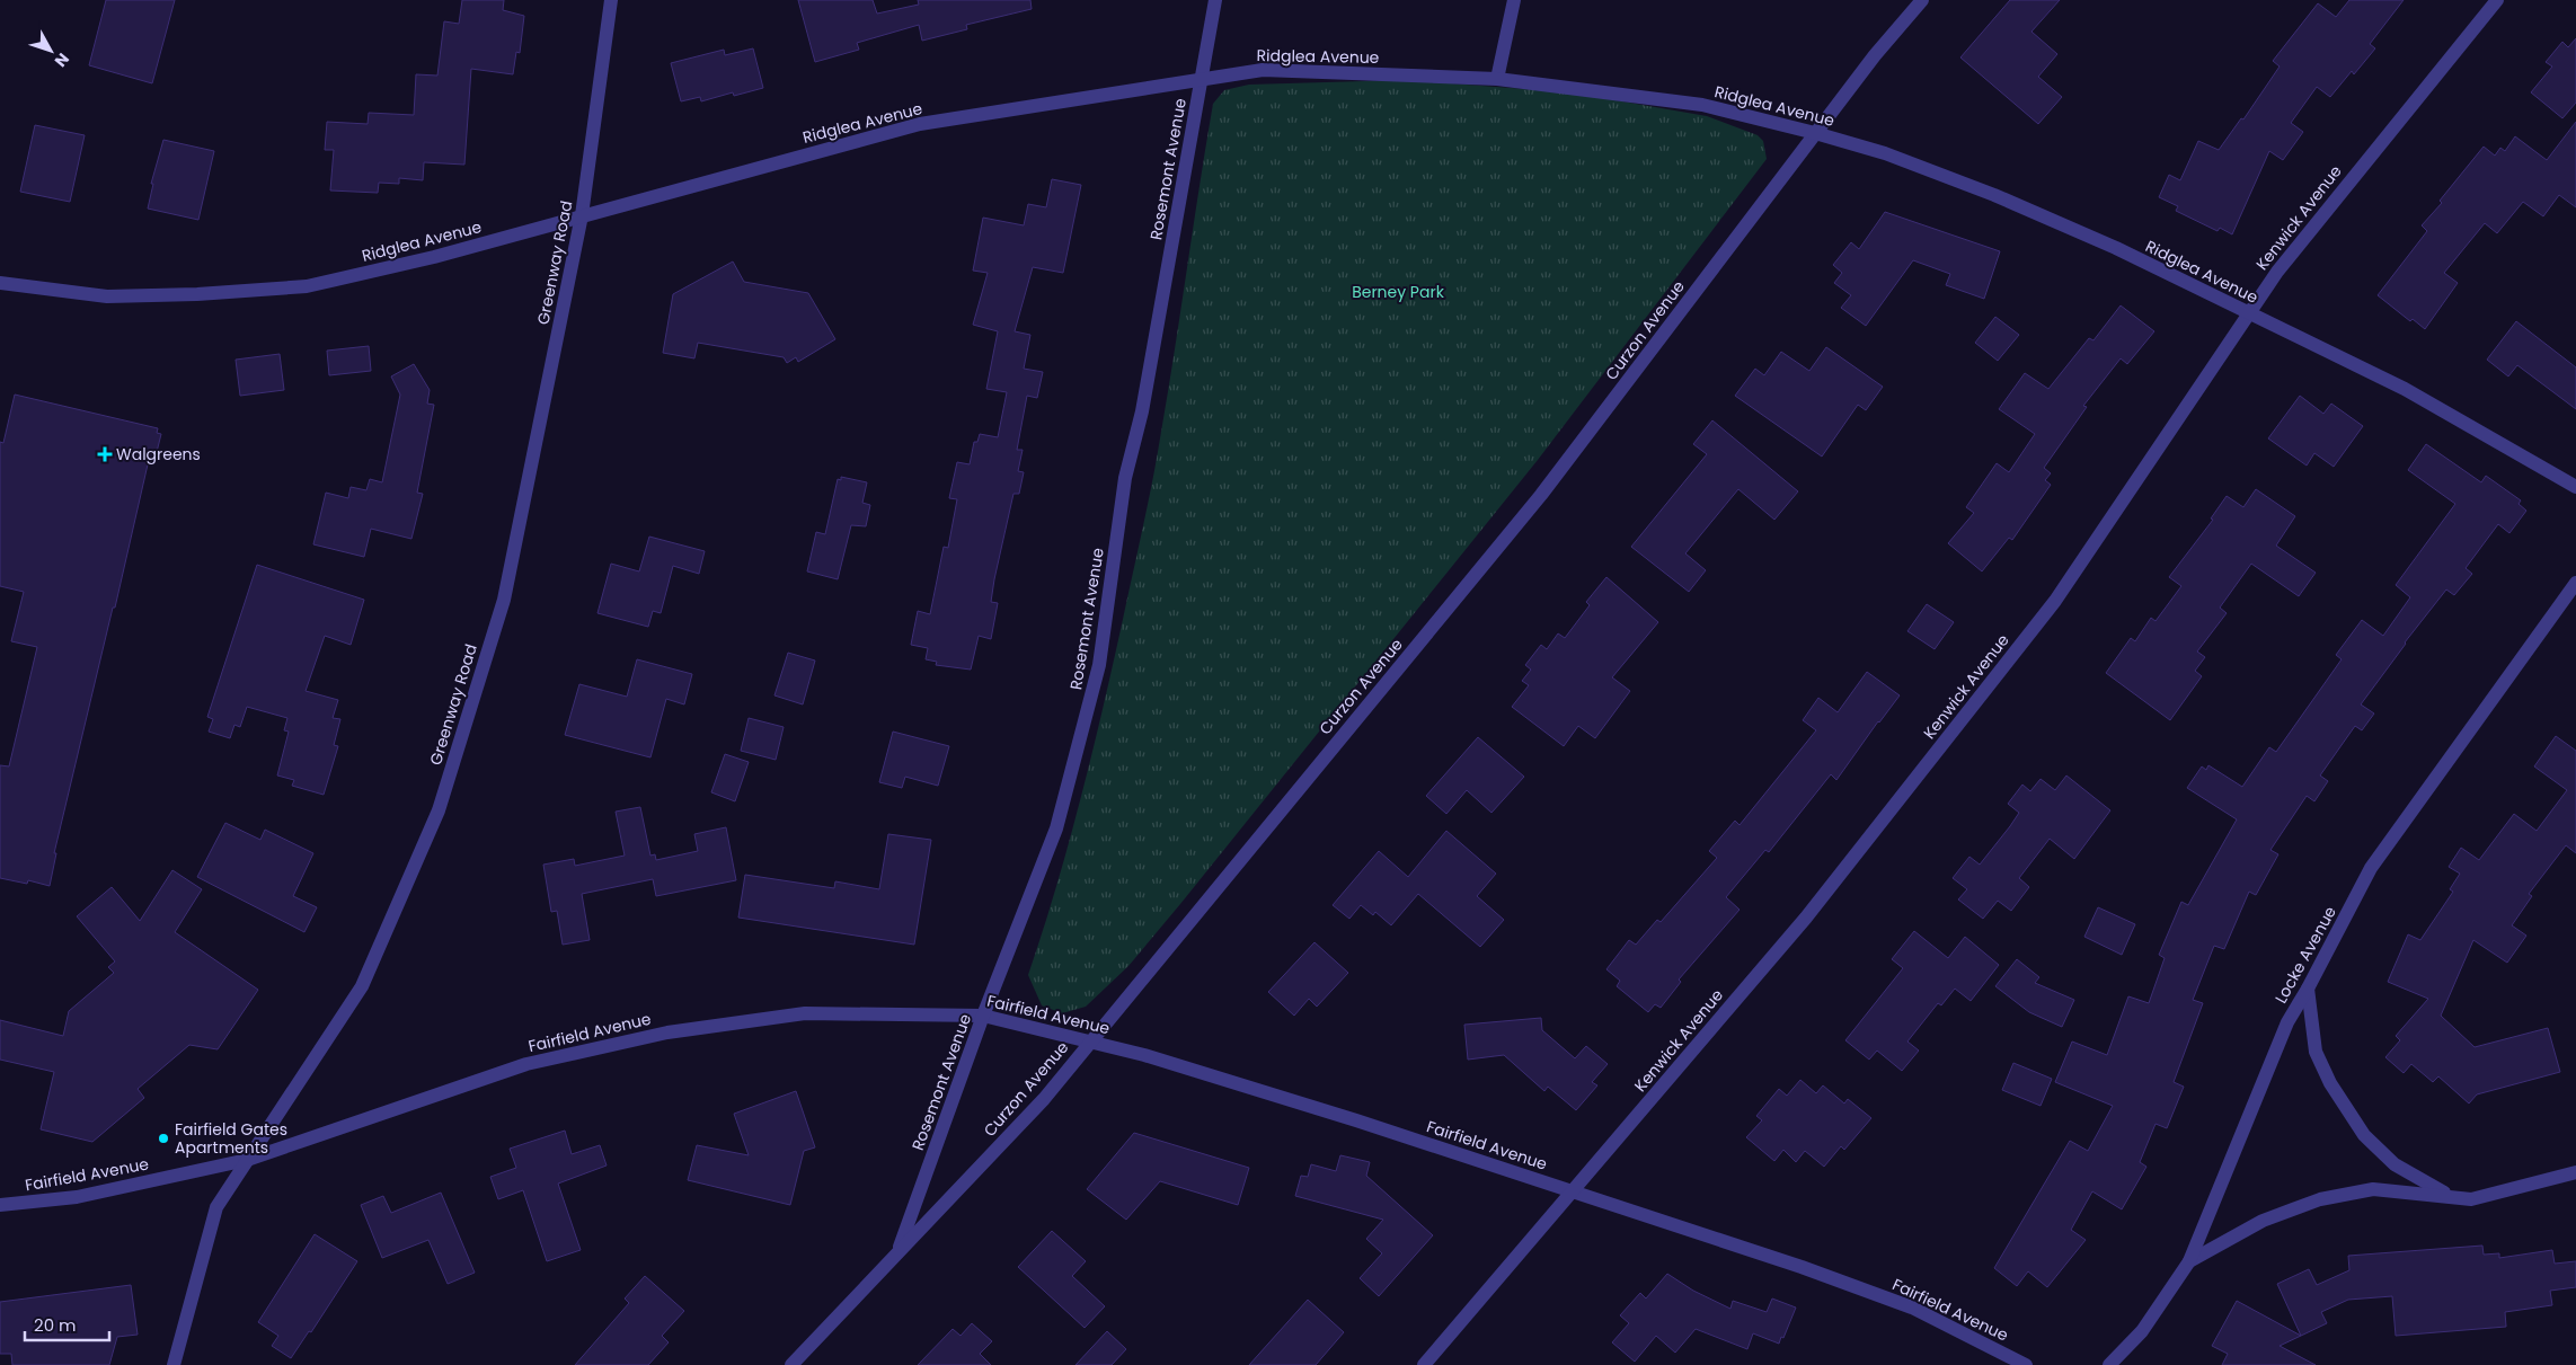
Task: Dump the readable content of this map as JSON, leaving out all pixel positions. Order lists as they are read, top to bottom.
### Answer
{
  "streets": {
    "street": [
      "Ridglea Avenue",
      "Rosemont Avenue",
      "Kenwick Avenue",
      "Greenway Road",
      "Curzon Avenue",
      "Locke Avenue",
      "Fairfield Avenue"
    ]
  },
  "crossings": [
    ["Ridglea Avenue", "Rosemont Avenue"],
    ["Ridglea Avenue", "Kenwick Avenue"],
    ["Ridglea Avenue", "Greenway Road"],
    ["Ridglea Avenue", "Curzon Avenue"],
    ["Rosemont Avenue", "Curzon Avenue"],
    ["Rosemont Avenue", "Fairfield Avenue"],
    ["Kenwick Avenue", "Fairfield Avenue"],
    ["Greenway Road", "Fairfield Avenue"],
    ["Curzon Avenue", "Fairfield Avenue"]
  ],
  "parks": ["Berney Park"],
  "places": {
    "health": ["Walgreens"],
    "other": ["Fairfield Gates Apartments"]
  },
  "scale_bar": "20 m",
  "north": "bottom right"
}
